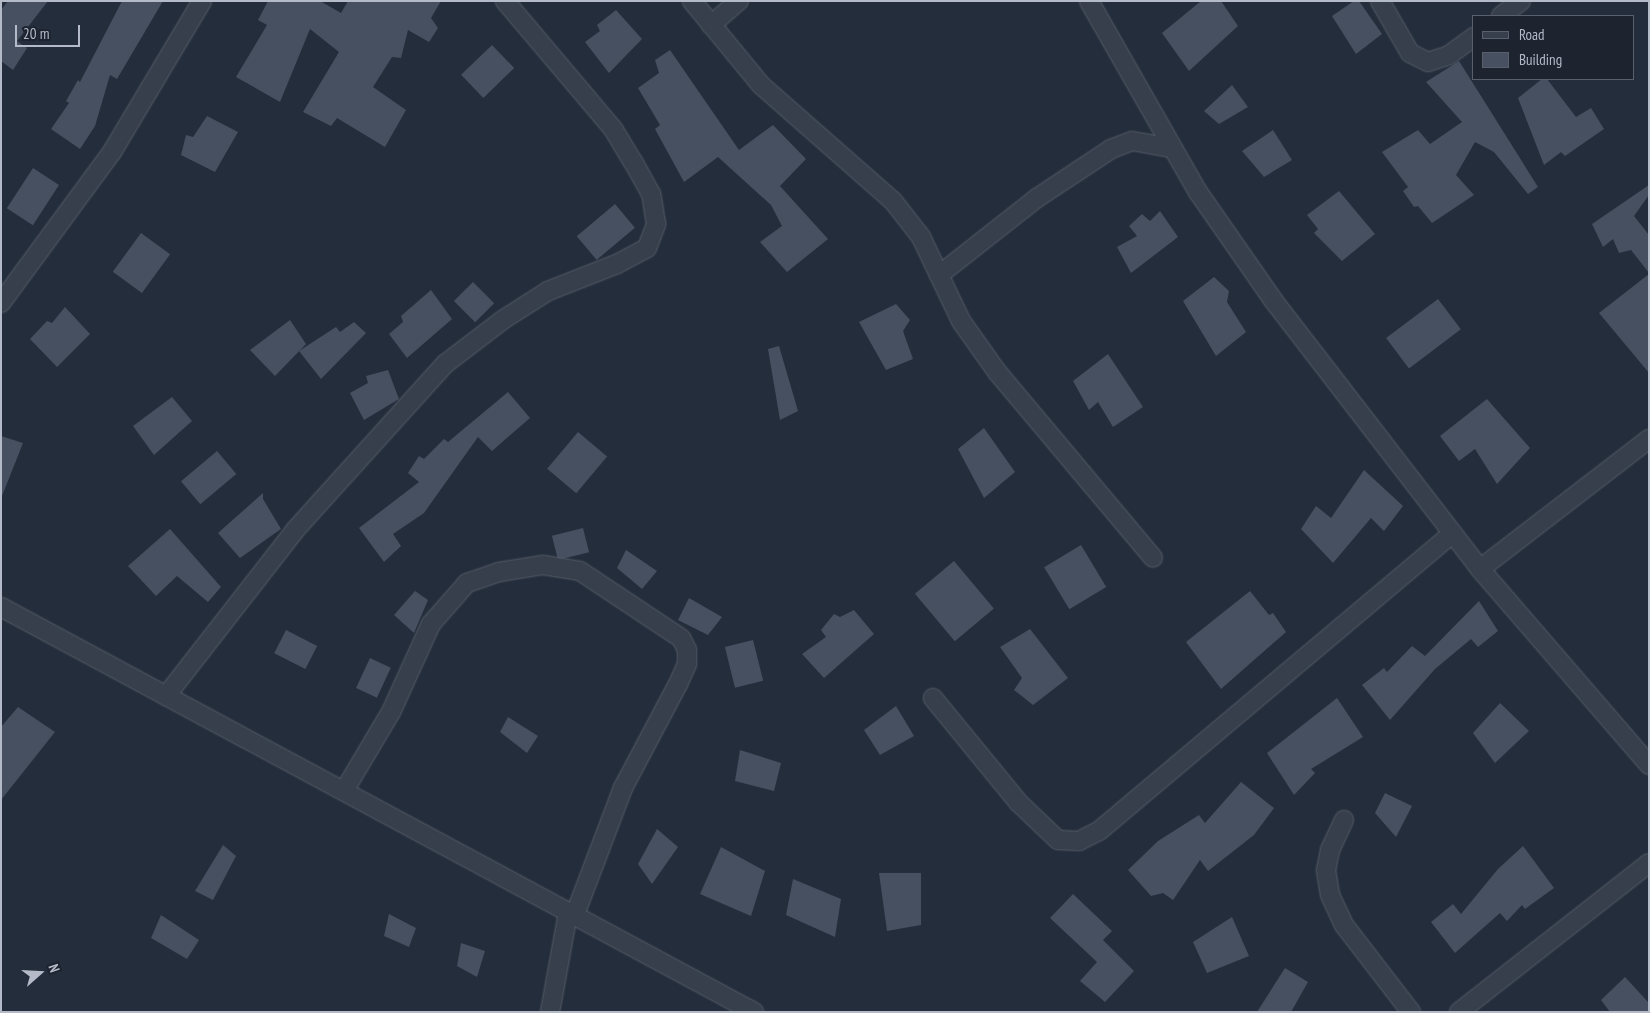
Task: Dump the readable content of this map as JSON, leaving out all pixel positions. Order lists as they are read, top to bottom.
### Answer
{
  "legend": ["Road", "Building"],
  "scale_bar": "20 m",
  "north": "right"
}
